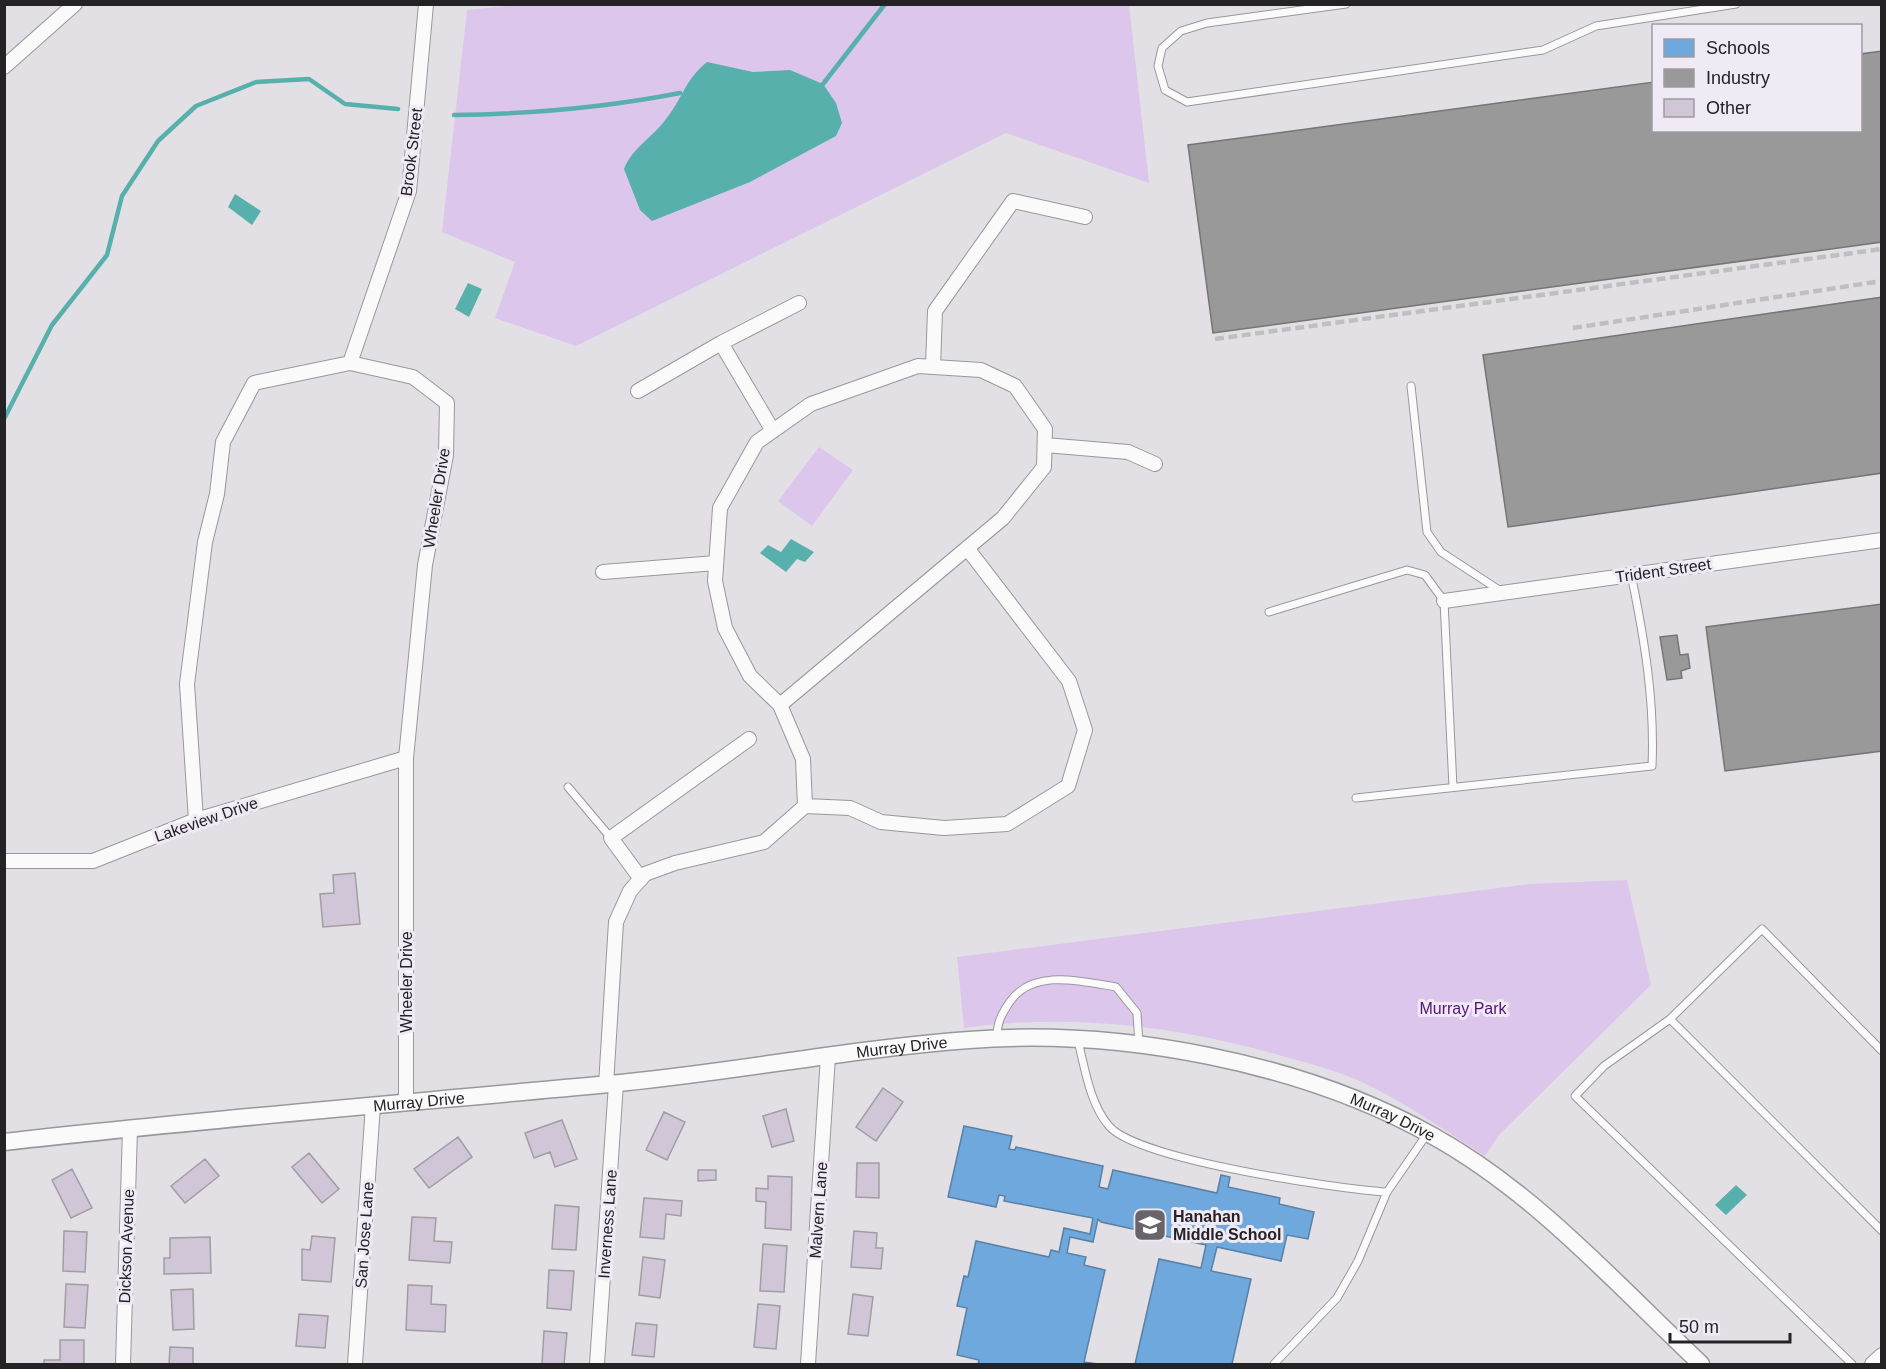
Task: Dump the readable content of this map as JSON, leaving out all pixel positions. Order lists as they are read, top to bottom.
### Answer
{
  "streets": {
    "street": [
      "Brook Street",
      "Wheeler Drive",
      "Trident Street",
      "Lakeview Drive",
      "Murray Drive",
      "Malvern Lane",
      "Inverness Lane",
      "San Jose Lane",
      "Dickson Avenue"
    ]
  },
  "crossings": [
    ["Brook Street", "Wheeler Drive"],
    ["Wheeler Drive", "Lakeview Drive"],
    ["Wheeler Drive", "Murray Drive"],
    ["Murray Drive", "Malvern Lane"],
    ["Murray Drive", "Inverness Lane"],
    ["Murray Drive", "San Jose Lane"],
    ["Murray Drive", "Dickson Avenue"]
  ],
  "parks": ["Murray Park"],
  "places": {
    "school or university": ["Hanahan Middle School"]
  },
  "legend": ["Schools", "Industry", "Other"],
  "scale_bar": "50 m"
}
